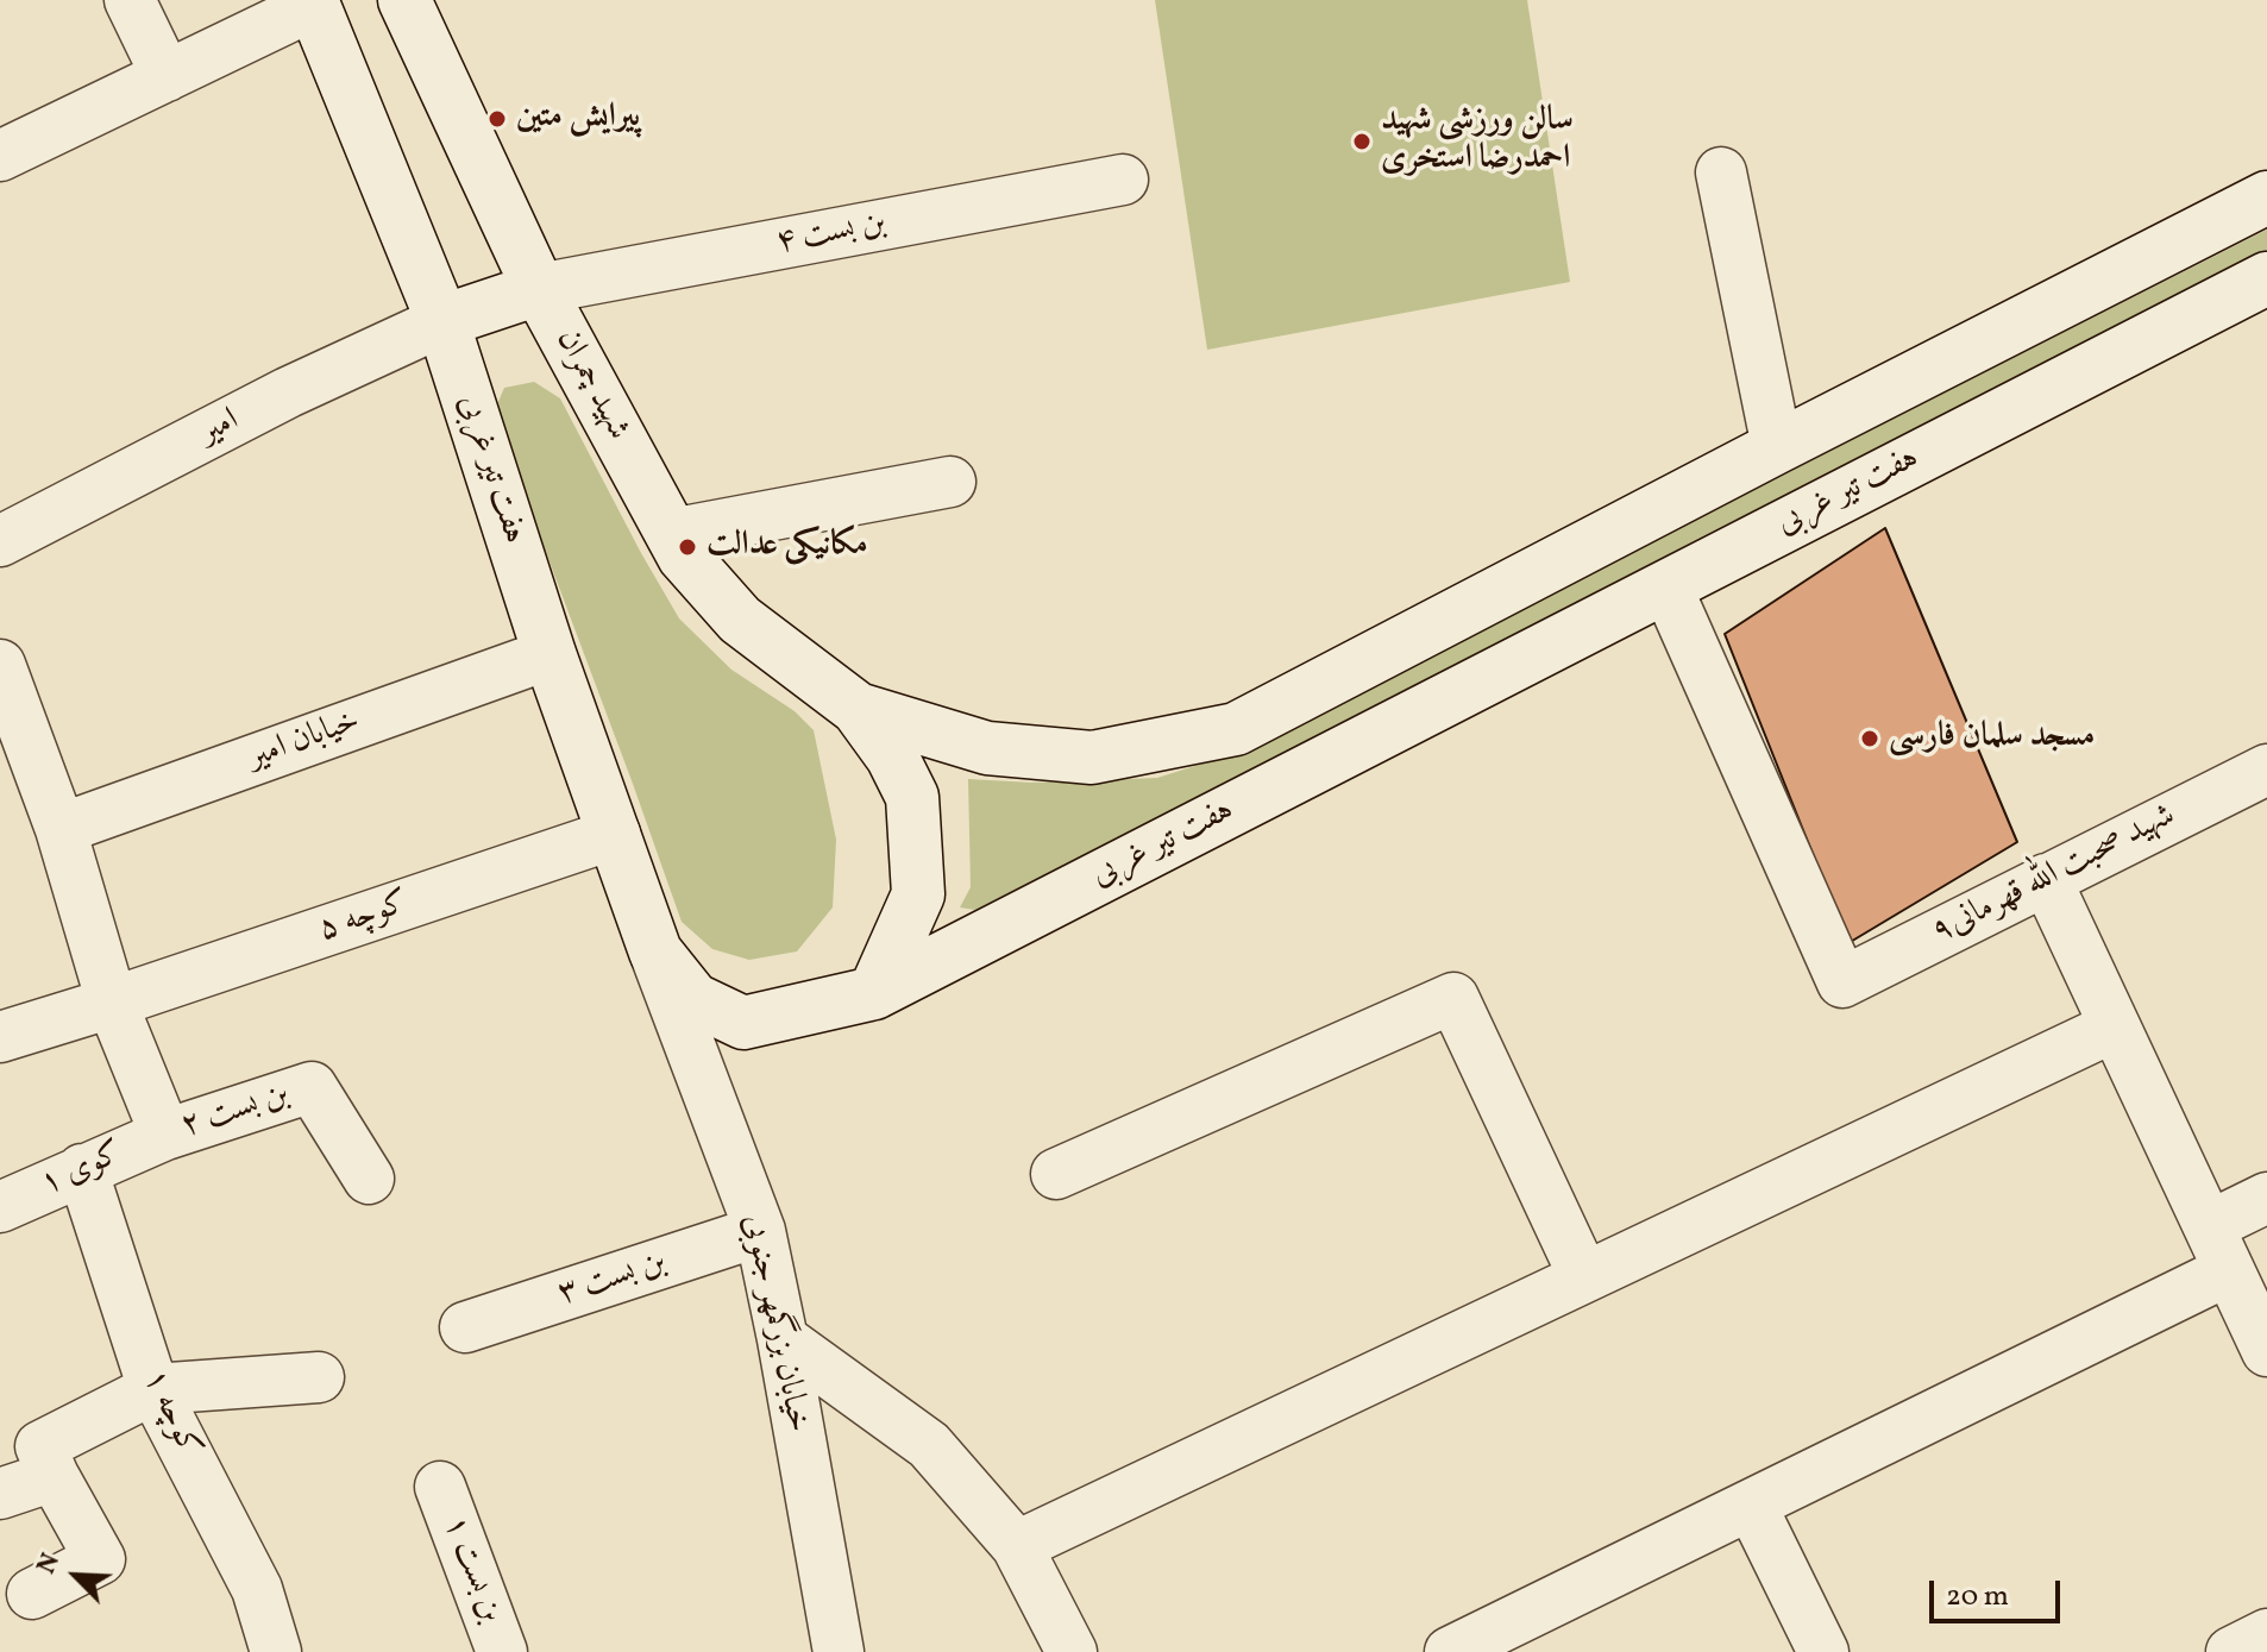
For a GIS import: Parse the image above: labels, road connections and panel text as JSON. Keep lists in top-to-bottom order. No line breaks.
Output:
{"streets":{"main road":["شهید چمران","هفت تیر غربی"],"street":["بن بست ۴","امیر","خیابان امیر","شهید صحبت الله قهرمانی۹","کوچه ۵","بن بست ۲","کوی ۱","بن بست ۳","خیابان بزرگمهر جنوبی","کوچه ۱","بن بست ۱"]},"crossings":[["بن بست ۴","شهید چمران"],["امیر","هفت تیر غربی"],["هفت تیر غربی","خیابان امیر"],["هفت تیر غربی","شهید صحبت الله قهرمانی۹"],["هفت تیر غربی","کوچه ۵"],["هفت تیر غربی","خیابان بزرگمهر جنوبی"],["بن بست ۲","کوی ۱"],["کوی ۱","کوچه ۱"],["بن بست ۳","خیابان بزرگمهر جنوبی"]],"places":["پیرایش متین","سالن ورزشی شهید احمدرضا استخری","مکانیکی عدالت","مسجد سلمان فارسی"],"scale_bar":"20 m","north":"top left"}
